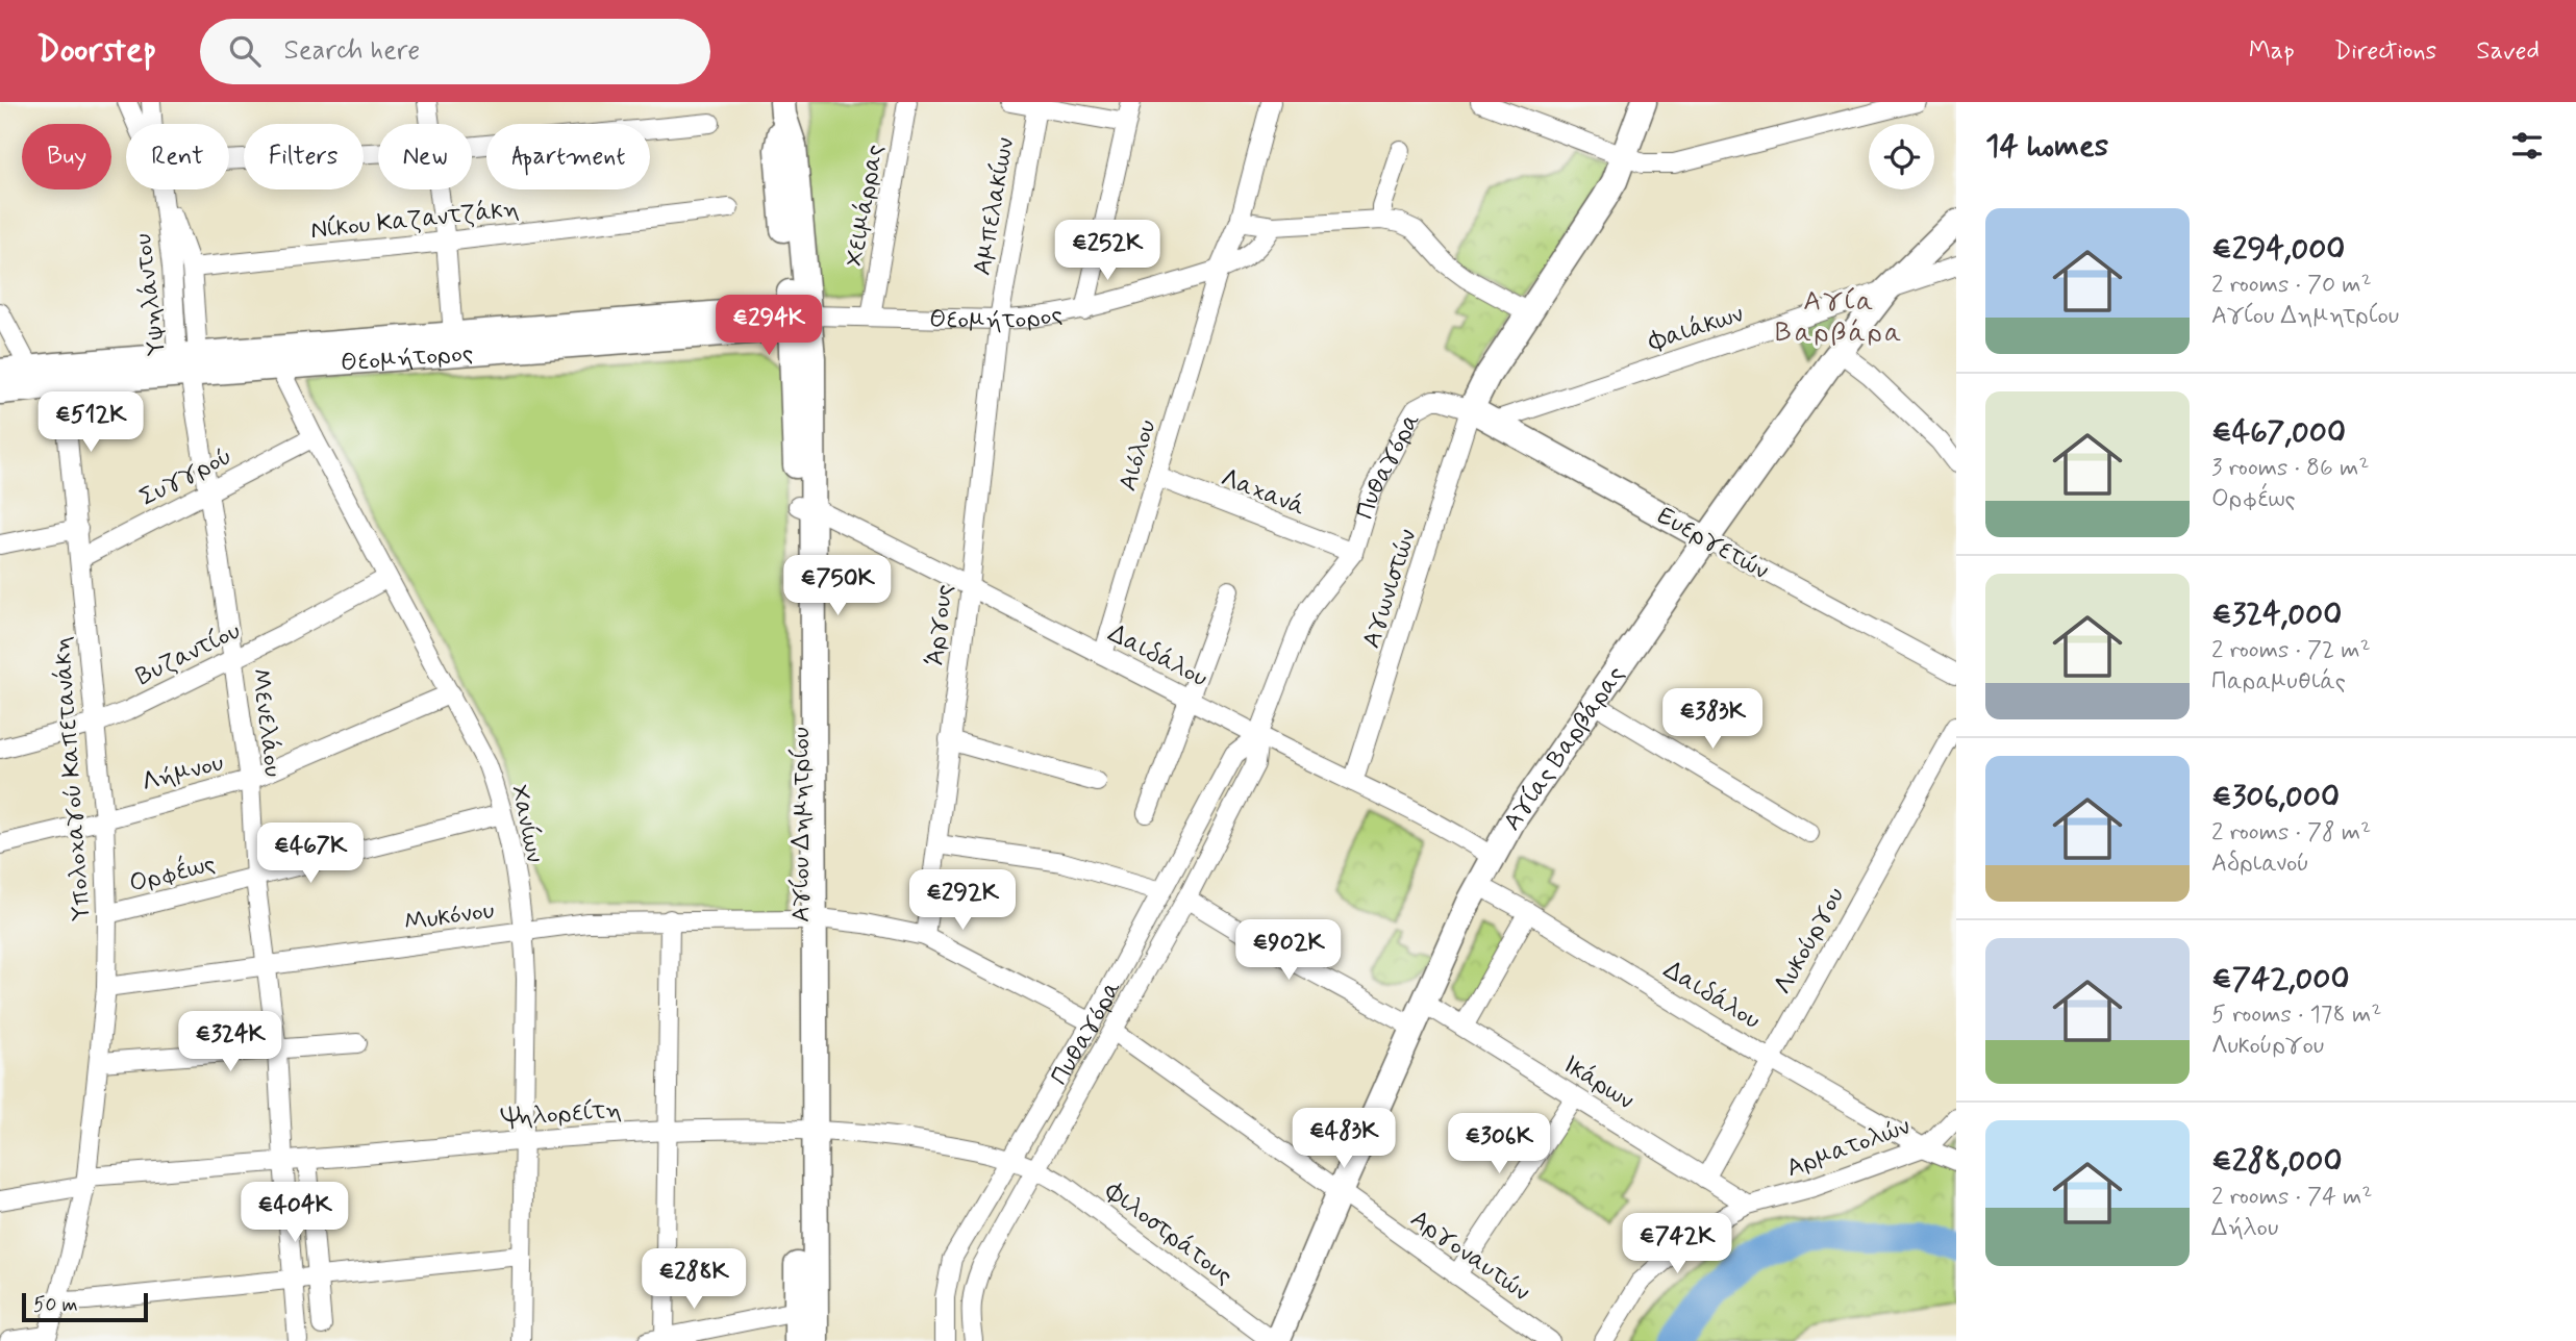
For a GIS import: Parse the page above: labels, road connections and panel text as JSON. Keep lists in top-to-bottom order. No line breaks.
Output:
{"streets":{"street":["Χειμάρρας","Αμπελακίων","Νίκου Καζαντζάκη","Υψηλάντου","Θεομήτορος","Φαιάκων","Αιόλου","Πυθαγόρα","Συγγρού","Λαχανά","Ευεργετών","Αγωνιστών","Άργους","Βυζαντίου","Δαιδάλου","Μενελάου","Αγίας Βαρβάρας","Λήμνου","Υπολοχαγού Καπετανάκη","Χανίων","Αγίου Δημητρίου","Ορφέως","Μυκόνου","Λυκούργου","Ικάρων","Ψηλορείτη","Αρματολών","Φιλοστράτους","Αργοναυτών"]},"crossings":[["Χειμάρρας","Θεομήτορος"],["Αμπελακίων","Θεομήτορος"],["Αμπελακίων","Άργους"],["Νίκου Καζαντζάκη","Υψηλάντου"],["Υψηλάντου","Θεομήτορος"],["Υψηλάντου","Μενελάου"],["Θεομήτορος","Αιόλου"],["Θεομήτορος","Άργους"],["Θεομήτορος","Μενελάου"],["Θεομήτορος","Υπολοχαγού Καπετανάκη"],["Θεομήτορος","Χανίων"],["Θεομήτορος","Αγίου Δημητρίου"],["Φαιάκων","Πυθαγόρα"],["Φαιάκων","Ευεργετών"],["Φαιάκων","Αγωνιστών"],["Φαιάκων","Αγίας Βαρβάρας"],["Αιόλου","Λαχανά"],["Αιόλου","Δαιδάλου"],["Πυθαγόρα","Λαχανά"],["Πυθαγόρα","Ευεργετών"],["Πυθαγόρα","Αγωνιστών"],["Πυθαγόρα","Δαιδάλου"],["Πυθαγόρα","Μυκόνου"],["Πυθαγόρα","Ψηλορείτη"],["Πυθαγόρα","Φιλοστράτους"],["Πυθαγόρα","Αργοναυτών"],["Συγγρού","Μενελάου"],["Συγγρού","Υπολοχαγού Καπετανάκη"],["Συγγρού","Χανίων"],["Ευεργετών","Αγωνιστών"],["Ευεργετών","Αγίας Βαρβάρας"],["Αγωνιστών","Δαιδάλου"],["Άργους","Δαιδάλου"],["Άργους","Μυκόνου"],["Βυζαντίου","Μενελάου"],["Βυζαντίου","Υπολοχαγού Καπετανάκη"],["Βυζαντίου","Χανίων"],["Δαιδάλου","Αγίας Βαρβάρας"],["Δαιδάλου","Αγίου Δημητρίου"],["Δαιδάλου","Λυκούργου"],["Δαιδάλου","Αρματολών"],["Μενελάου","Λήμνου"],["Μενελάου","Ορφέως"],["Μενελάου","Μυκόνου"],["Μενελάου","Ψηλορείτη"],["Αγίας Βαρβάρας","Ικάρων"],["Αγίας Βαρβάρας","Φιλοστράτους"],["Αγίας Βαρβάρας","Αργοναυτών"],["Λήμνου","Υπολοχαγού Καπετανάκη"],["Λήμνου","Χανίων"],["Υπολοχαγού Καπετανάκη","Ορφέως"],["Υπολοχαγού Καπετανάκη","Μυκόνου"],["Υπολοχαγού Καπετανάκη","Ψηλορείτη"],["Χανίων","Ορφέως"],["Χανίων","Μυκόνου"],["Χανίων","Ψηλορείτη"],["Αγίου Δημητρίου","Μυκόνου"],["Αγίου Δημητρίου","Ψηλορείτη"],["Λυκούργου","Ικάρων"],["Ικάρων","Αρματολών"],["Ψηλορείτη","Φιλοστράτους"]],"districts":["Αγία Βαρβάρα"],"scale_bar":"50 m","page":{"header":"Doorstep","search":"Search here","nav":["Map","Directions","Saved"],"heading":"14 homes","chip":["Buy","Rent","Filters","New","Apartment"],"list":[{"name":"€294,000","note":"2 rooms · 70 m² · Αγίου Δημητρίου"},{"name":"€467,000","note":"3 rooms · 86 m² · Ορφέως"},{"name":"€324,000","note":"2 rooms · 72 m² · Παραμυθιάς"},{"name":"€306,000","note":"2 rooms · 78 m² · Αδριανού"},{"name":"€742,000","note":"5 rooms · 178 m² · Λυκούργου"},{"name":"€288,000","note":"2 rooms · 74 m² · Δήλου"}],"price":["€252K","€294K","€512K","€750K","€383K","€467K","€292K","€902K","€324K","€483K","€306K","€404K","€742K","€288K"],"scale":"50 m"}}
